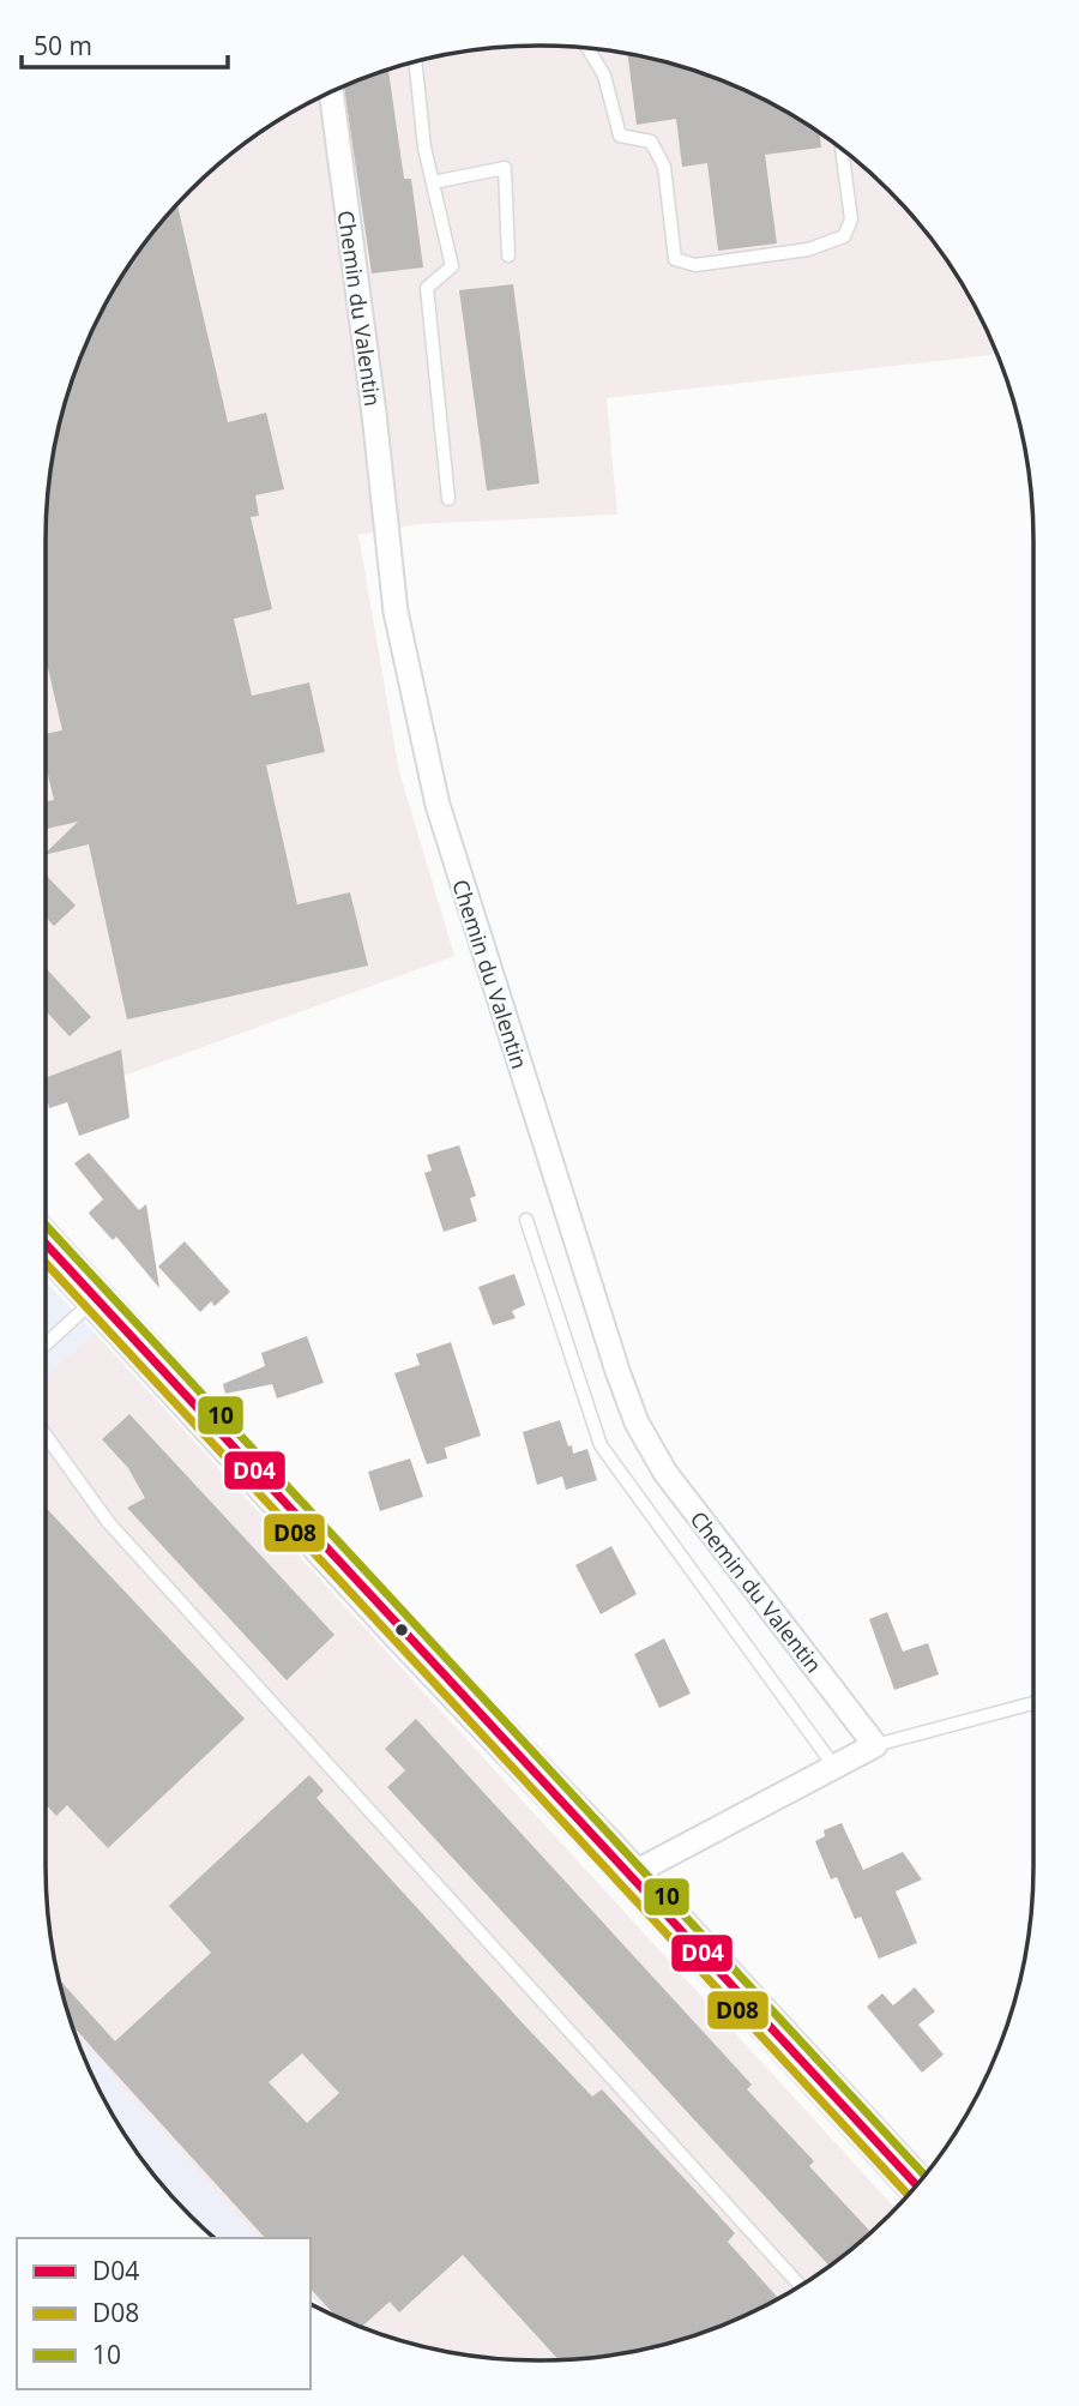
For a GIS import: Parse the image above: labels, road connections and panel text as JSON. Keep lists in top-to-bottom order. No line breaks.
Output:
{"streets":{"street":["Chemin du Valentin"]},"lines":["transit line 10","transit line D04","transit line D08"],"legend":["D04","D08","10"],"scale_bar":"50 m"}
